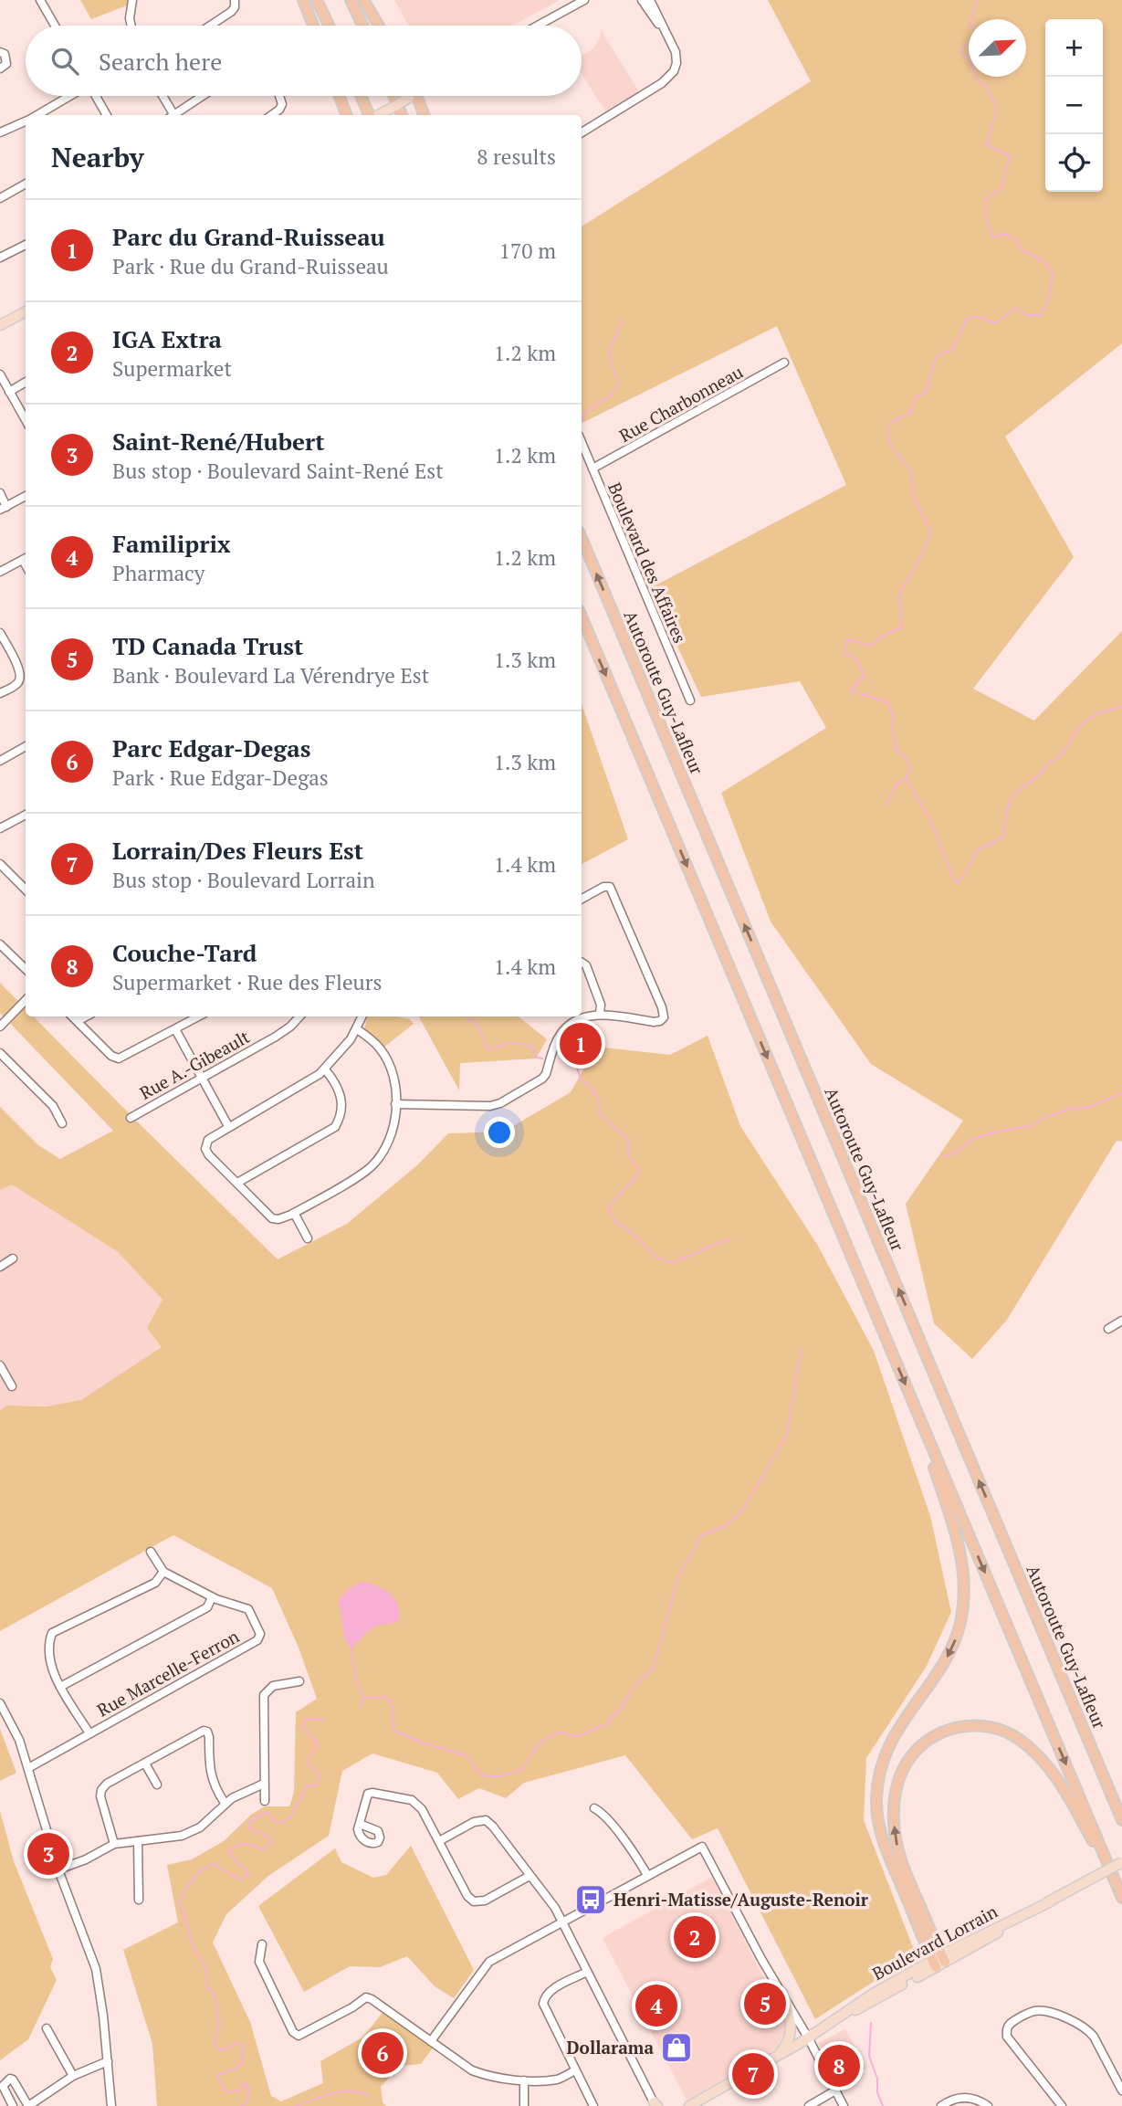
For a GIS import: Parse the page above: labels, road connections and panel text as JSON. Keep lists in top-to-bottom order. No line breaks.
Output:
{"streets":{"highway":["Autoroute Guy-Lafleur"],"main road":["Boulevard Lorrain"],"street":["Rue Charbonneau","Boulevard des Affaires","Rue A.-Gibeault","Rue Marcelle-Ferron"]},"crossings":[["Rue Charbonneau","Boulevard des Affaires"]],"places":{"bus stop":["Henri-Matisse/Auguste-Renoir"],"shop":["Dollarama"]},"north":"top right","page":{"map_buttons":["+","−"],"search":"Search here","heading":["Nearby","8 results"],"list":[{"mark":"1","name":"Parc du Grand-Ruisseau","note":"Park · Rue du Grand-Ruisseau","value":"170 m"},{"mark":"2","name":"IGA Extra","note":"Supermarket","value":"1.2 km"},{"mark":"3","name":"Saint-René/Hubert","note":"Bus stop · Boulevard Saint-René Est","value":"1.2 km"},{"mark":"4","name":"Familiprix","note":"Pharmacy","value":"1.2 km"},{"mark":"5","name":"TD Canada Trust","note":"Bank · Boulevard La Vérendrye Est","value":"1.3 km"},{"mark":"6","name":"Parc Edgar-Degas","note":"Park · Rue Edgar-Degas","value":"1.3 km"},{"mark":"7","name":"Lorrain/Des Fleurs Est","note":"Bus stop · Boulevard Lorrain","value":"1.4 km"},{"mark":"8","name":"Couche-Tard","note":"Supermarket · Rue des Fleurs","value":"1.4 km"}],"pins":["1","3","2","5","4","6","8","7"]}}
